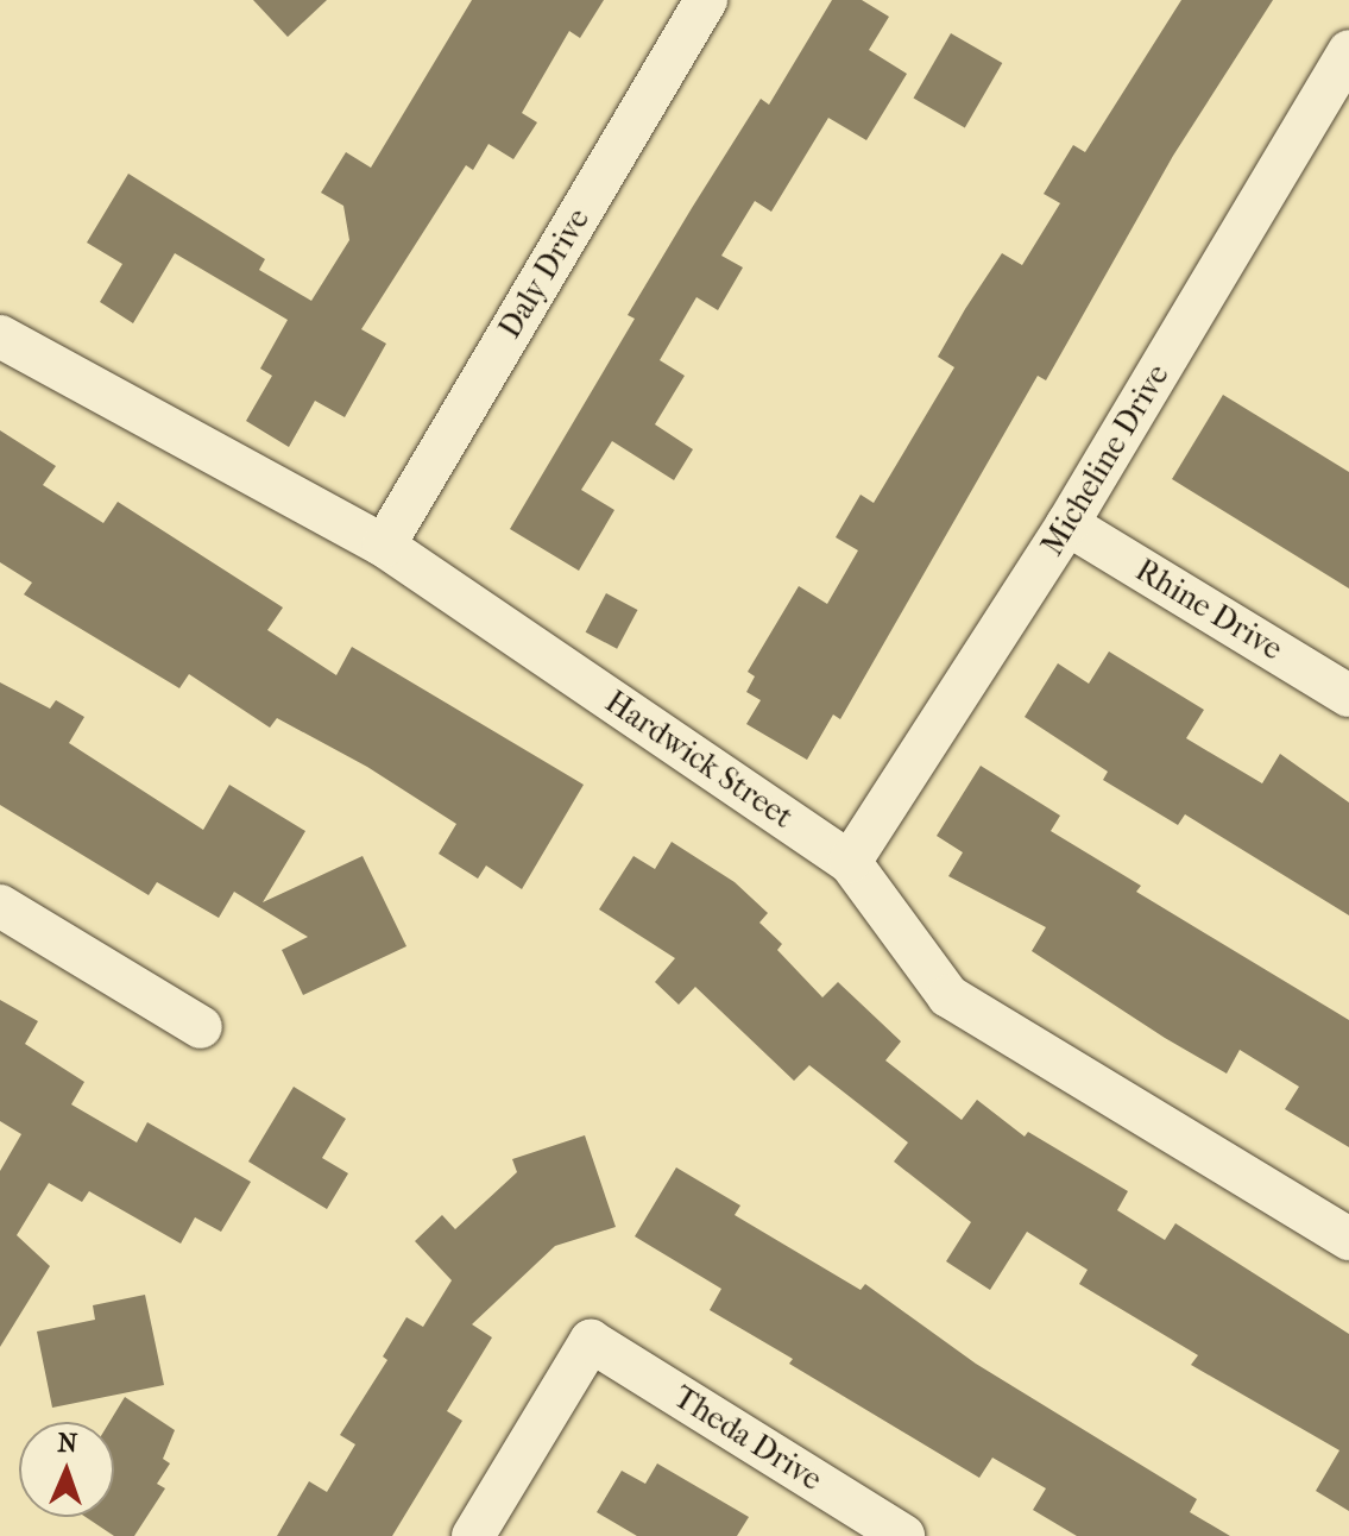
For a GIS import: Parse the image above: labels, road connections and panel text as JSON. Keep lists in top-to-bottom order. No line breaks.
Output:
{"streets":{"street":["Daly Drive","Micheline Drive","Rhine Drive","Hardwick Street","Theda Drive"]},"crossings":[["Daly Drive","Hardwick Street"],["Micheline Drive","Rhine Drive"],["Micheline Drive","Hardwick Street"]],"north":"top"}
